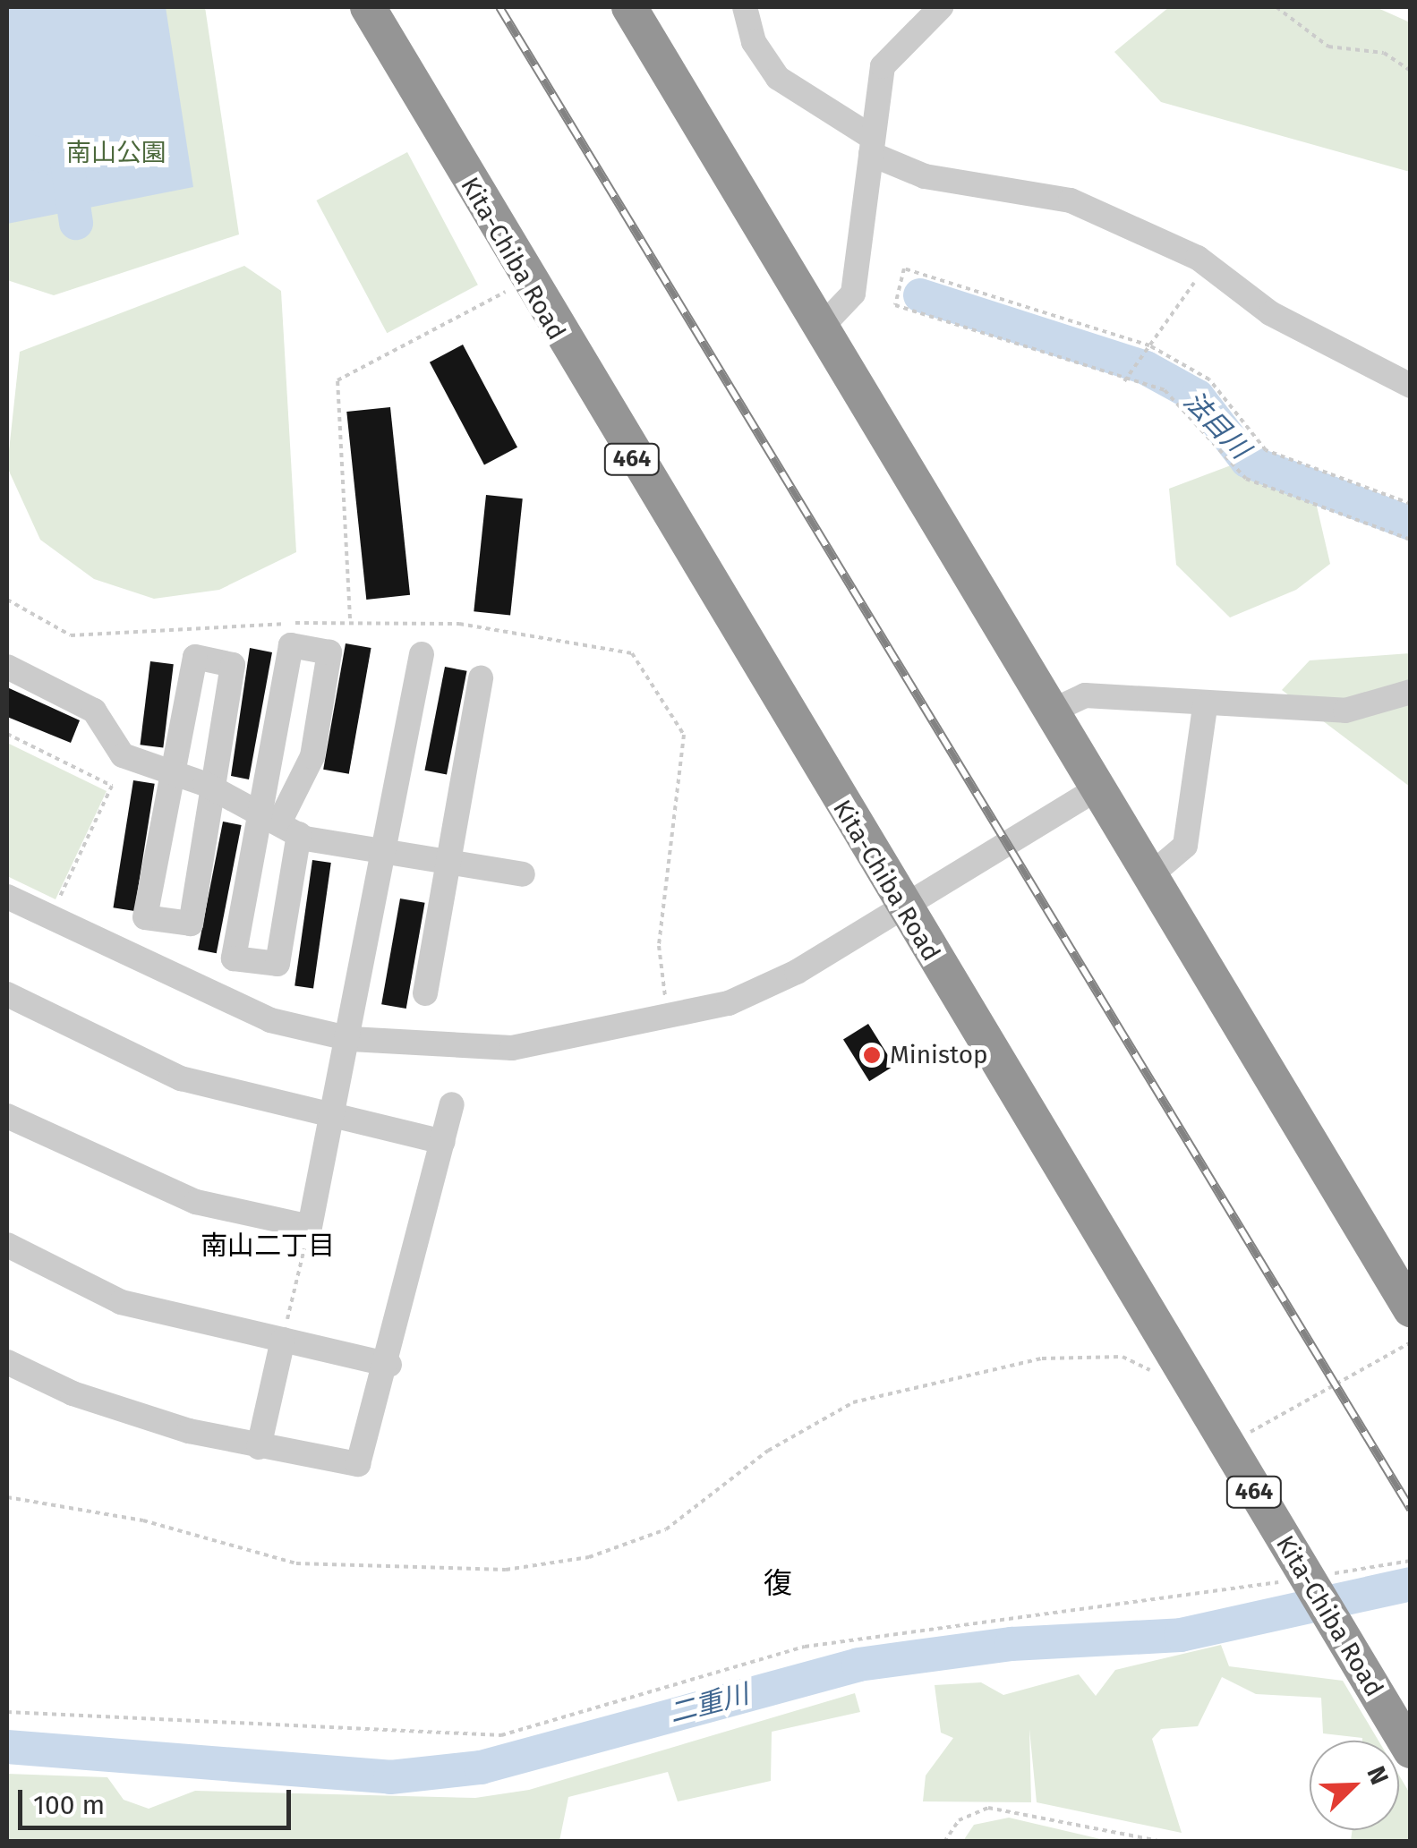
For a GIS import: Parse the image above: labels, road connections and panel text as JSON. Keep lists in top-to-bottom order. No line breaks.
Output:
{"streets":{"highway":["Kita-Chiba Road","464"]},"districts":["南山二丁目","復"],"water":["法目川","二重川"],"parks":["南山公園"],"places":["Ministop"],"scale_bar":"100 m","north":"top right"}
